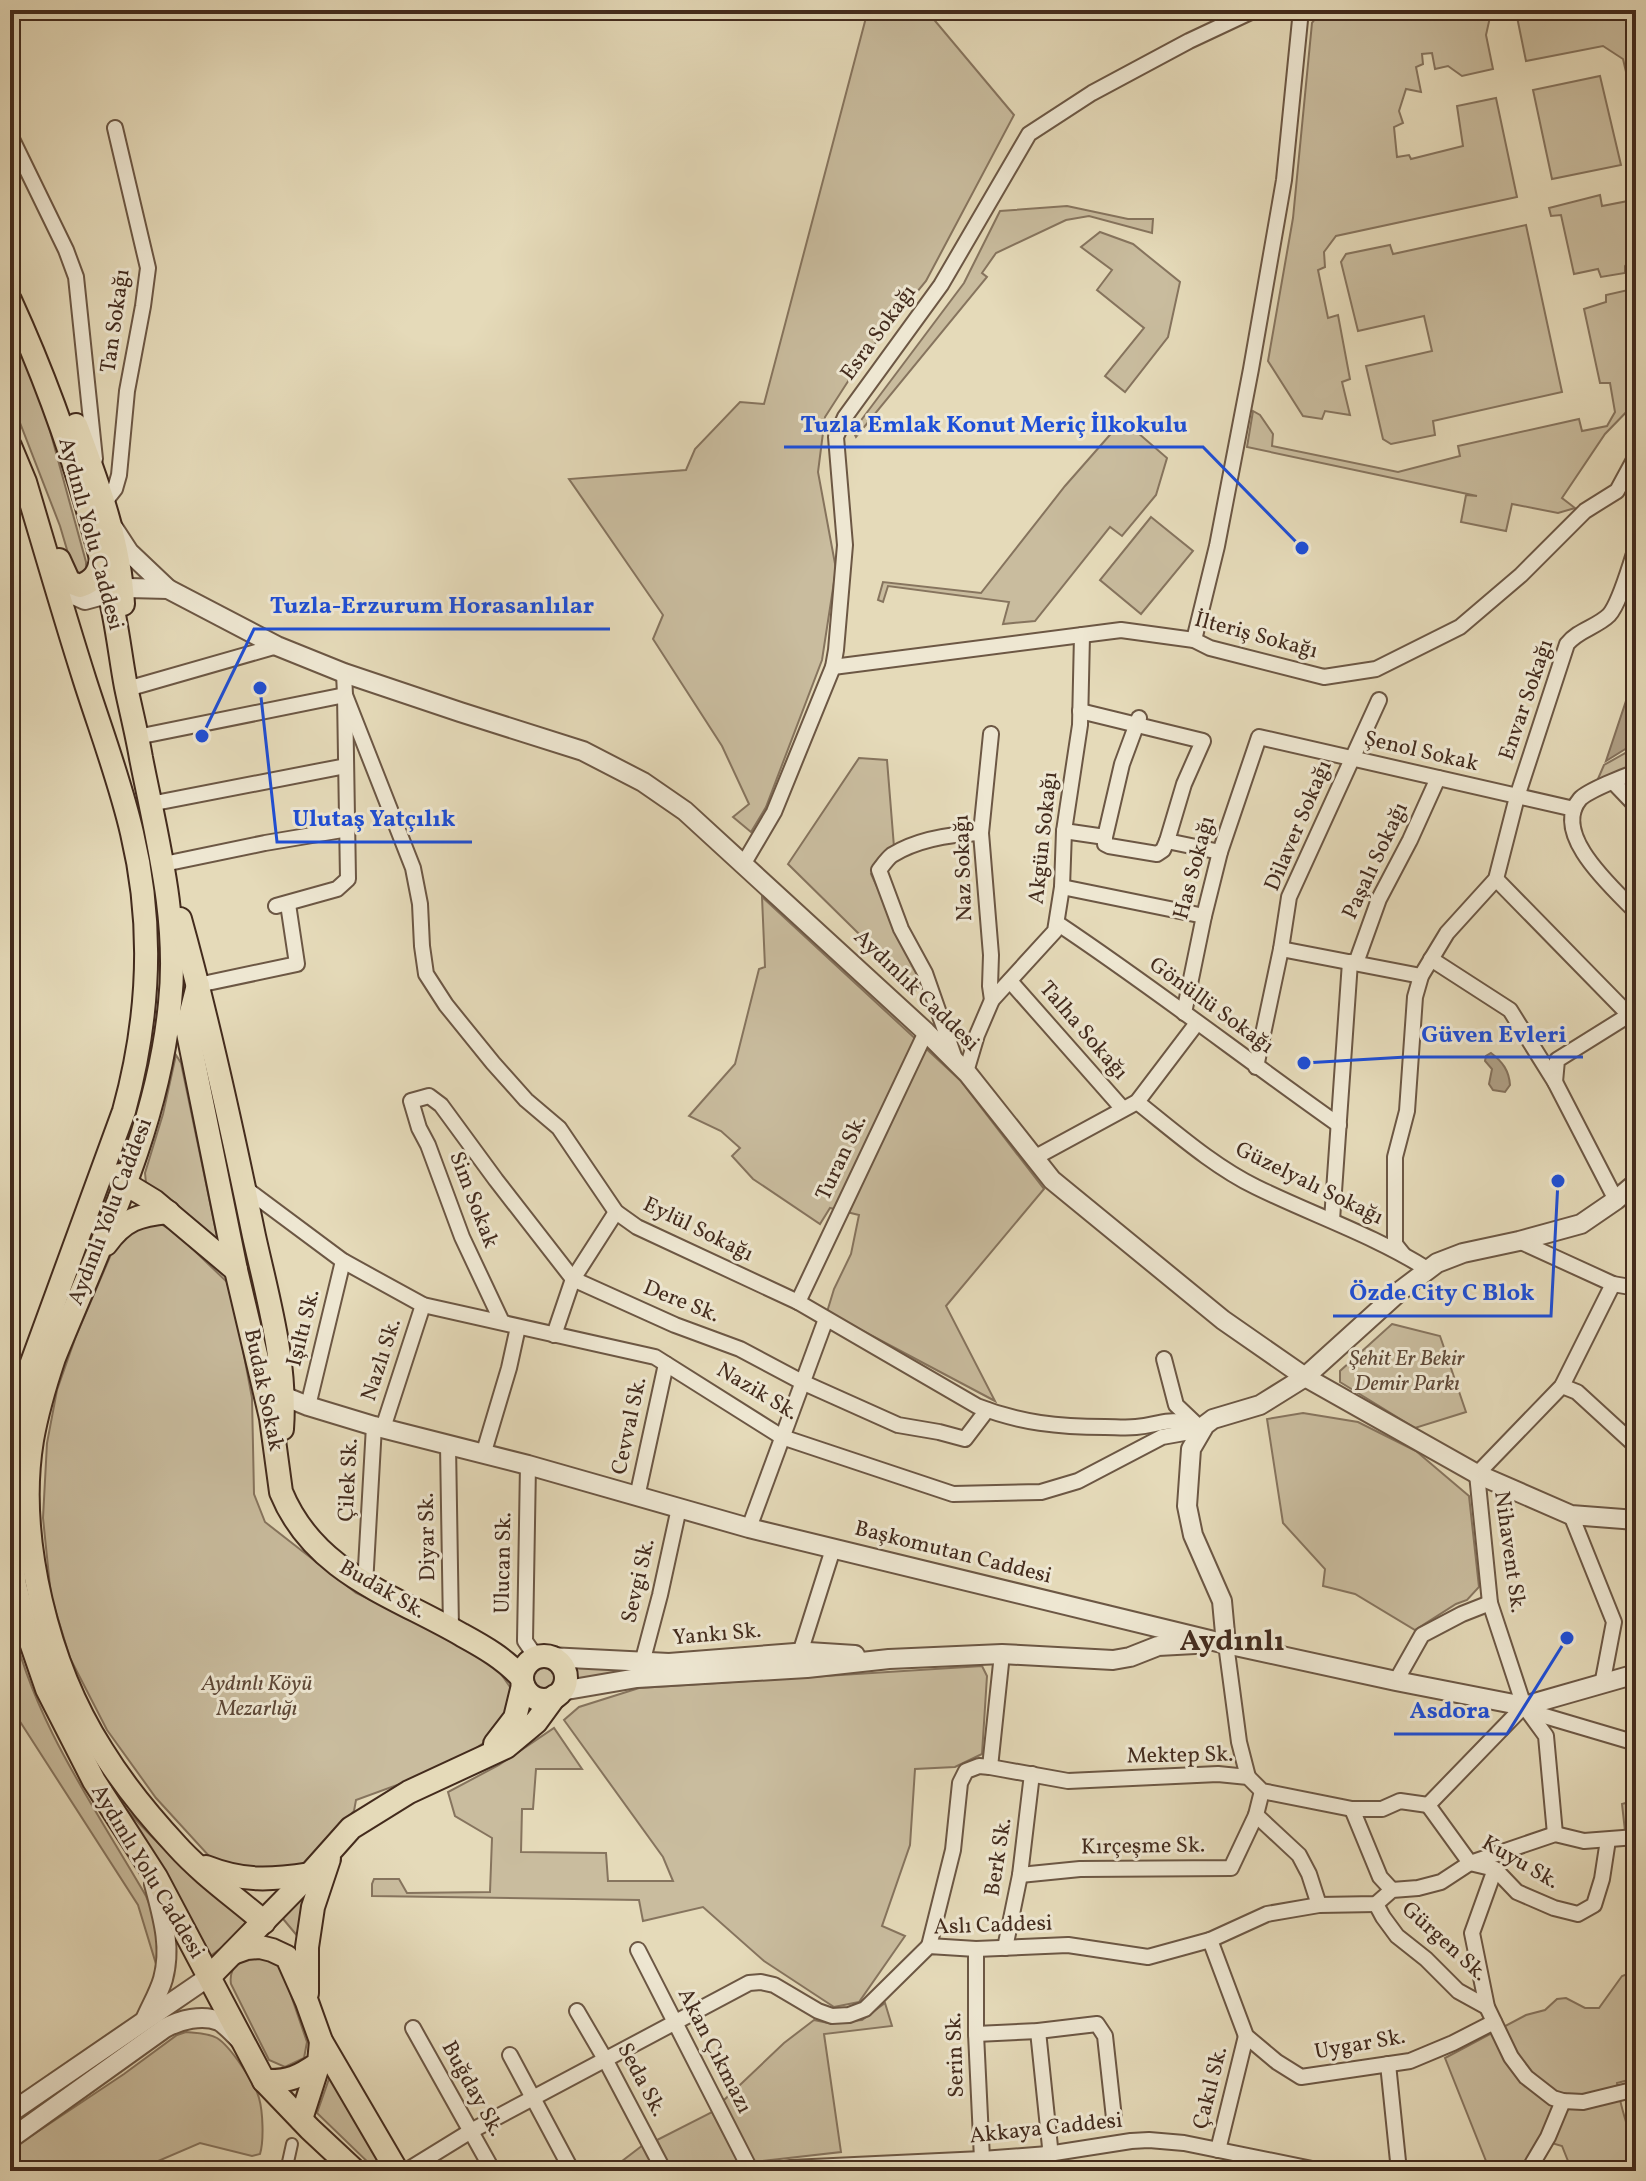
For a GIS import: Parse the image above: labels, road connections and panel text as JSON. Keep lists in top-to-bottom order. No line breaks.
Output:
{"streets":{"main road":["Aydınlı Yolu Caddesi","Budak Sokak","Budak Sk."],"street":["Tan Sokağı","Esra Sokağı","İlteriş Sokağı","Envar Sokağı","Şenol Sokak","Dilaver Sokağı","Akgün Sokağı","Paşalı Sokağı","Naz Sokağı","Has Sokağı","Aydınlık Caddesi","Gönüllü Sokağı","Talha Sokağı","Turan Sk.","Güzelyalı Sokağı","Sim Sokak","Eylül Sokağı","Dere Sk.","Işıltı Sk.","Nazlı Sk.","Nazik Sk.","Cevval Sk.","Çilek Sk.","Diyar Sk.","Nihavent Sk.","Başkomutan Caddesi","Ulucan Sk.","Sevgi Sk.","Yankı Sk.","Mektep Sk.","Kırçeşme Sk.","Berk Sk.","Kuyu Sk.","Aslı Caddesi","Gürgen Sk.","Uygar Sk.","Akan Çıkmazı","Serin Sk.","Seda Sk.","Çakıl Sk.","Buğday Sk.","Akkaya Caddesi"]},"crossings":[["Tan Sokağı","Aydınlı Yolu Caddesi"],["Esra Sokağı","İlteriş Sokağı"],["Esra Sokağı","Aydınlık Caddesi"],["Aydınlı Yolu Caddesi","Aydınlık Caddesi"],["Aydınlı Yolu Caddesi","Budak Sokak"],["İlteriş Sokağı","Akgün Sokağı"],["Envar Sokağı","Şenol Sokak"],["Şenol Sokak","Dilaver Sokağı"],["Şenol Sokak","Paşalı Sokağı"],["Şenol Sokak","Has Sokağı"],["Dilaver Sokağı","Gönüllü Sokağı"],["Akgün Sokağı","Naz Sokağı"],["Akgün Sokağı","Aydınlık Caddesi"],["Akgün Sokağı","Gönüllü Sokağı"],["Akgün Sokağı","Talha Sokağı"],["Paşalı Sokağı","Gönüllü Sokağı"],["Paşalı Sokağı","Güzelyalı Sokağı"],["Has Sokağı","Gönüllü Sokağı"],["Aydınlık Caddesi","Turan Sk."],["Aydınlık Caddesi","Eylül Sokağı"],["Aydınlık Caddesi","Nazik Sk."],["Aydınlık Caddesi","Nihavent Sk."],["Turan Sk.","Eylül Sokağı"],["Güzelyalı Sokağı","Nazik Sk."],["Sim Sokak","Dere Sk."],["Sim Sokak","Nazik Sk."],["Eylül Sokağı","Dere Sk."],["Eylül Sokağı","Nazik Sk."],["Işıltı Sk.","Nazik Sk."],["Işıltı Sk.","Başkomutan Caddesi"],["Nazlı Sk.","Nazik Sk."],["Nazlı Sk.","Çilek Sk."],["Nazlı Sk.","Başkomutan Caddesi"],["Budak Sokak","Nazik Sk."],["Budak Sokak","Başkomutan Caddesi"],["Budak Sokak","Budak Sk."],["Nazik Sk.","Cevval Sk."],["Cevval Sk.","Başkomutan Caddesi"],["Çilek Sk.","Başkomutan Caddesi"],["Çilek Sk.","Budak Sk."],["Diyar Sk.","Başkomutan Caddesi"],["Diyar Sk.","Budak Sk."],["Nihavent Sk.","Başkomutan Caddesi"],["Başkomutan Caddesi","Ulucan Sk."],["Başkomutan Caddesi","Sevgi Sk."],["Başkomutan Caddesi","Yankı Sk."],["Ulucan Sk.","Budak Sk."],["Ulucan Sk.","Yankı Sk."],["Sevgi Sk.","Yankı Sk."],["Budak Sk.","Yankı Sk."],["Mektep Sk.","Kırçeşme Sk."],["Mektep Sk.","Berk Sk."],["Kırçeşme Sk.","Berk Sk."],["Berk Sk.","Aslı Caddesi"],["Aslı Caddesi","Gürgen Sk."],["Aslı Caddesi","Uygar Sk."],["Aslı Caddesi","Akan Çıkmazı"],["Aslı Caddesi","Serin Sk."],["Aslı Caddesi","Seda Sk."],["Aslı Caddesi","Buğday Sk."],["Uygar Sk.","Çakıl Sk."],["Serin Sk.","Akkaya Caddesi"],["Çakıl Sk.","Akkaya Caddesi"]],"districts":["Aydınlı"],"parks":["Şehit Er Bekir Demir Parkı","Aydınlı Köyü Mezarlığı"],"places":["Tuzla Emlak Konut Meriç İlkokulu","Ulutaş Yatçılık","Tuzla-Erzurum Horasanlılar","Güven Evleri","Özde City C Blok","Asdora"]}
